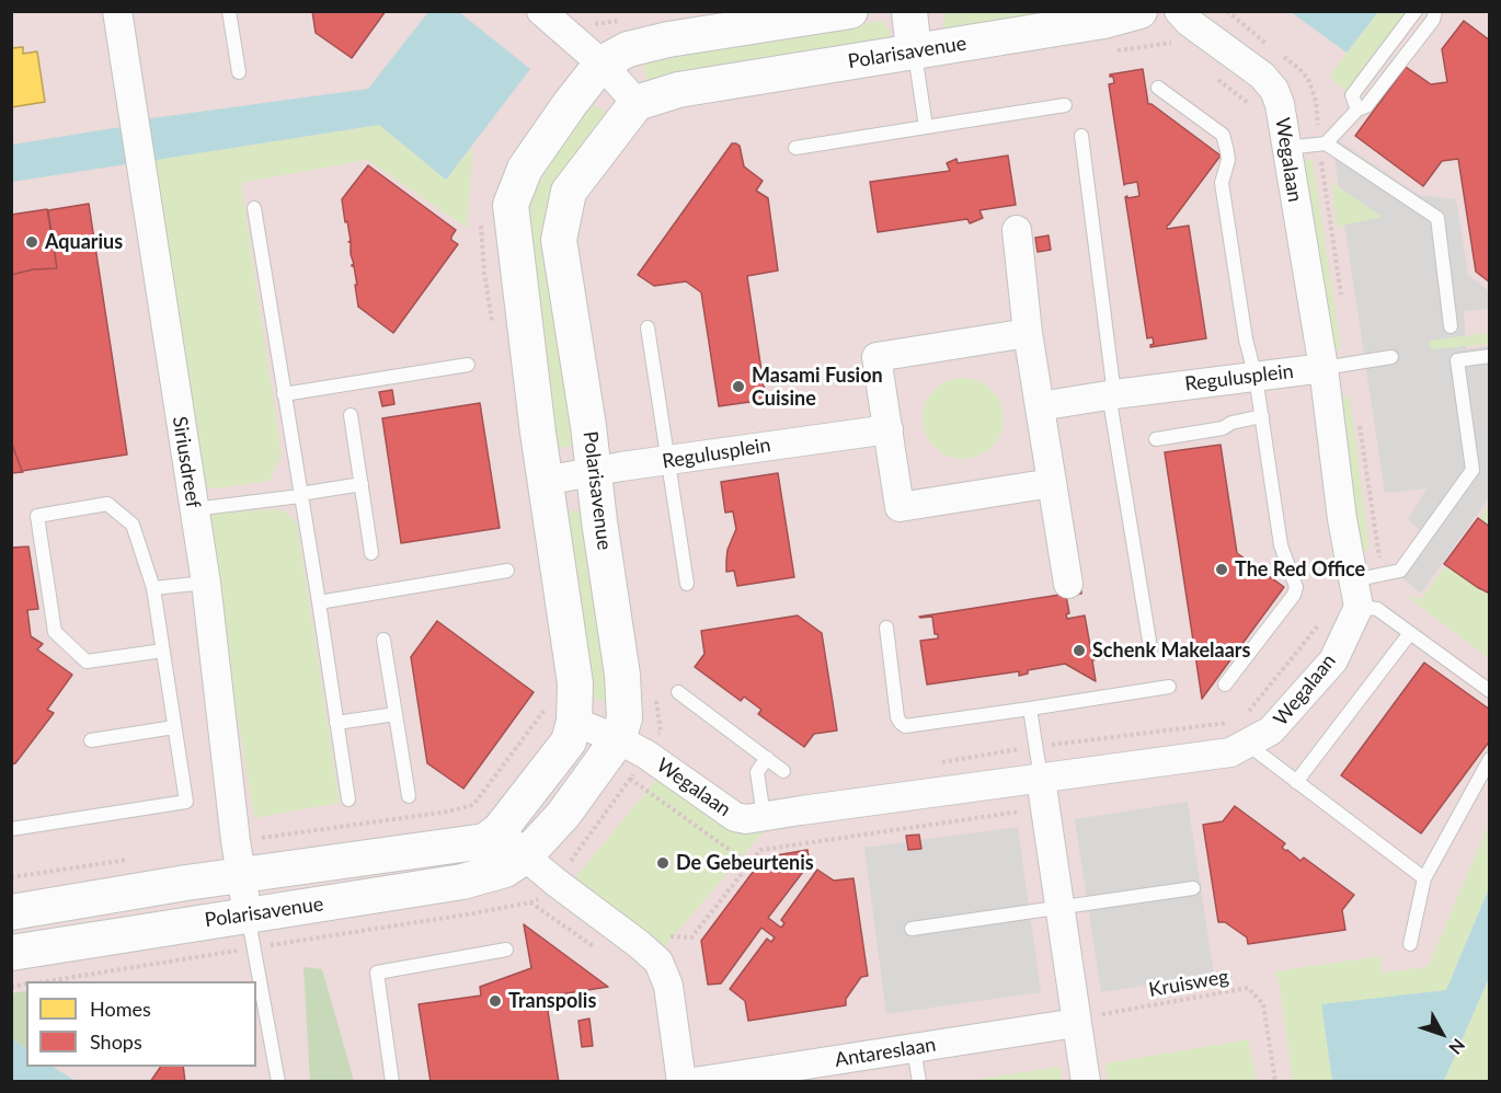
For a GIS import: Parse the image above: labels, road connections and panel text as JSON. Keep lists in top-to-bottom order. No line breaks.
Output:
{"streets":{"street":["Polarisavenue","Wegalaan","Regulusplein","Siriusdreef","Antareslaan"],"path":["Kruisweg"]},"crossings":[["Polarisavenue","Wegalaan"],["Polarisavenue","Regulusplein"],["Polarisavenue","Siriusdreef"],["Wegalaan","Regulusplein"],["Kruisweg","Antareslaan"]],"places":["Aquarius","Masami Fusion Cuisine","The Red Office","Schenk Makelaars","De Gebeurtenis","Transpolis"],"legend":["Homes","Shops"],"north":"bottom right"}
